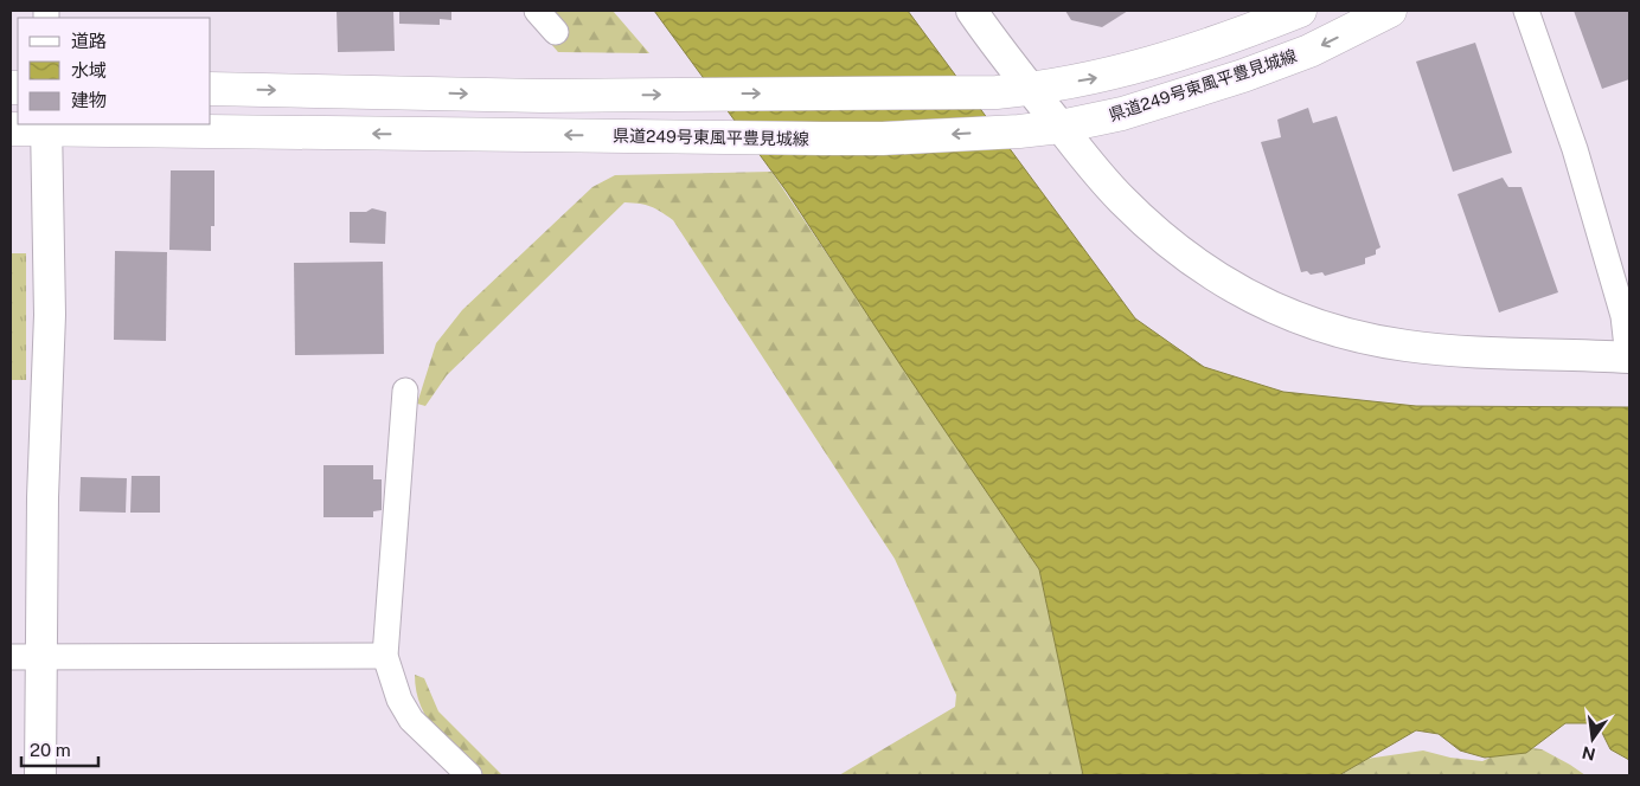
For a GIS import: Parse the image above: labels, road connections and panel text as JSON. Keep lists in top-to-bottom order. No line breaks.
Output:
{"streets":{"main road":["県道249号東風平豊見城線"]},"legend":["道路","水域","建物"],"scale_bar":"20 m","north":"bottom"}
